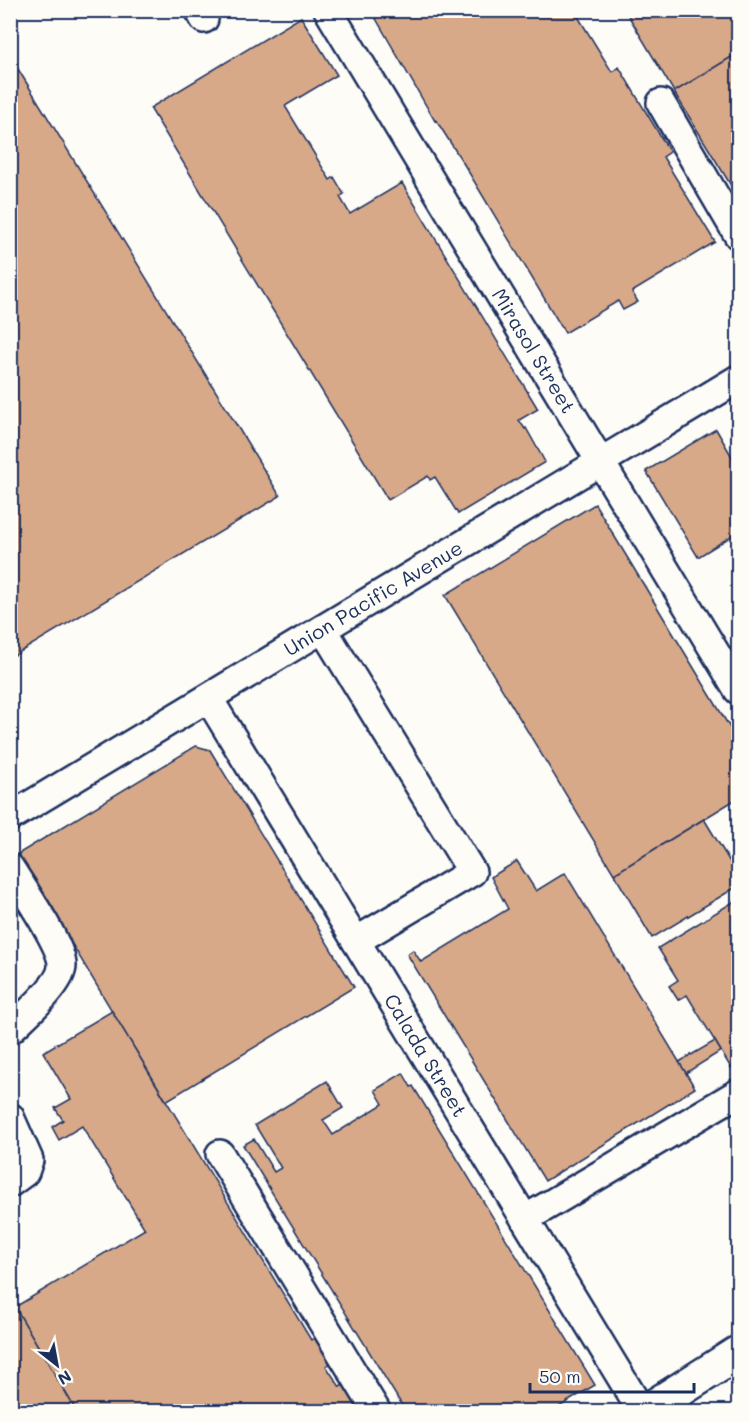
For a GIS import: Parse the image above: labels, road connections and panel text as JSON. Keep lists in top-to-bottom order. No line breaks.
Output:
{"streets":{"street":["Mirasol Street","Union Pacific Avenue","Calada Street"]},"crossings":[["Mirasol Street","Union Pacific Avenue"],["Union Pacific Avenue","Calada Street"]],"scale_bar":"50 m","north":"bottom right"}
